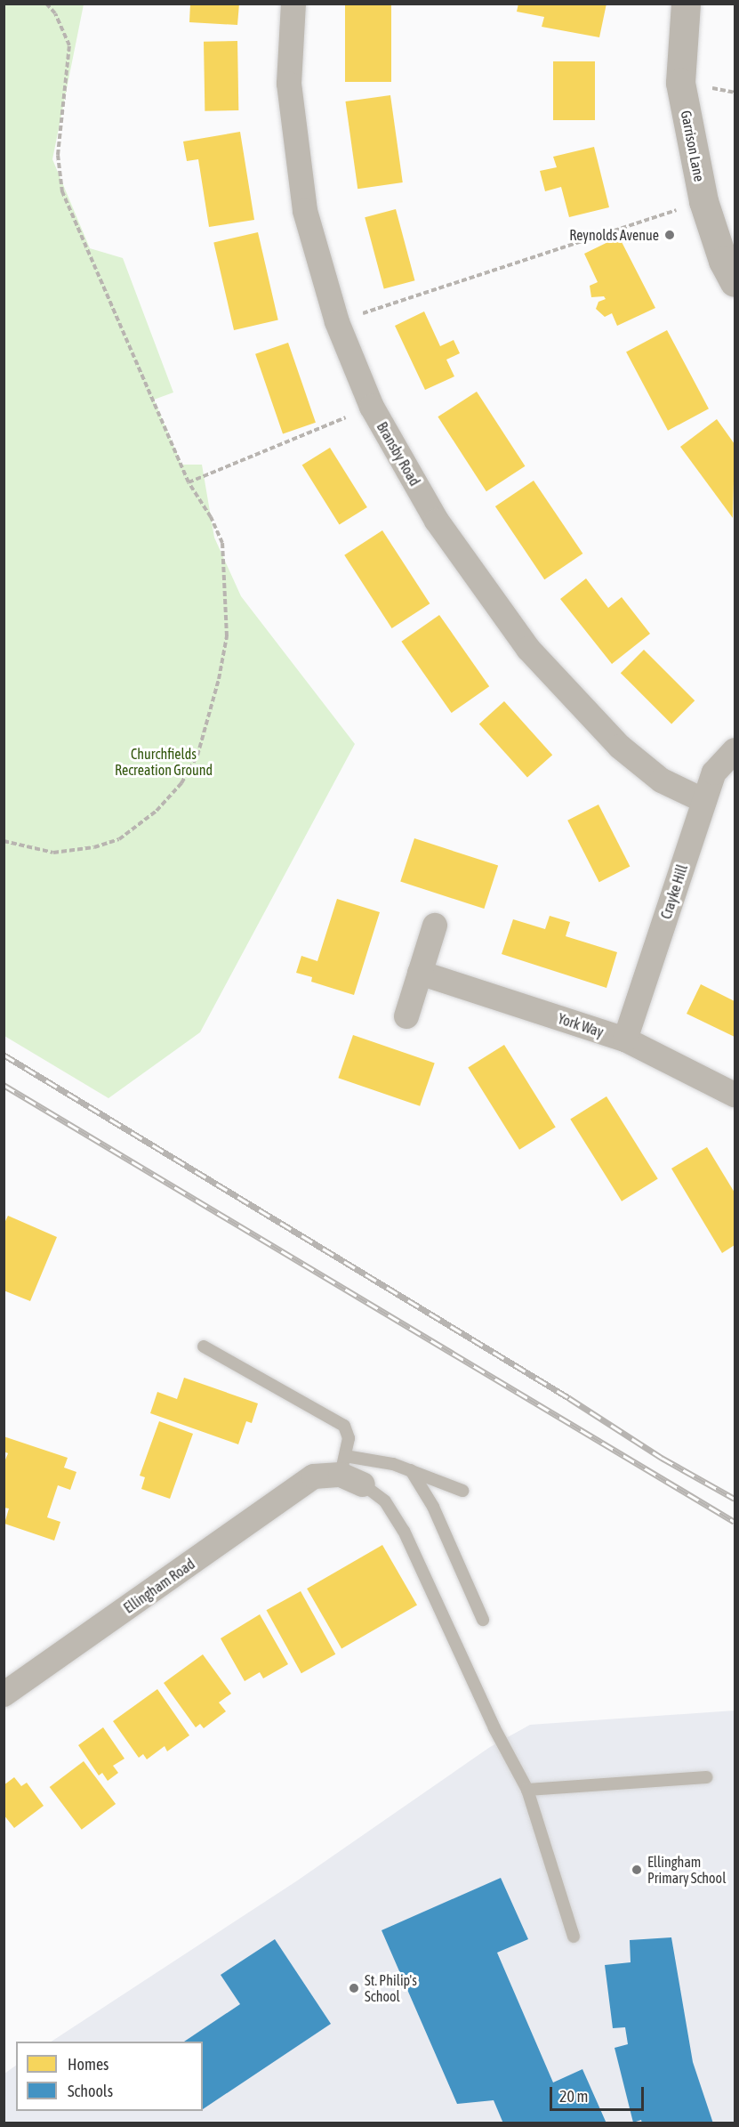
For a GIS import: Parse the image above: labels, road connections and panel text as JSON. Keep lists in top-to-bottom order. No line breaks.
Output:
{"streets":{"street":["Garrison Lane","Bransby Road","Crayke Hill","York Way","Ellingham Road"]},"crossings":[["Bransby Road","Crayke Hill"],["Crayke Hill","York Way"]],"parks":["Churchfields Recreation Ground"],"places":["Reynolds Avenue","Ellingham Primary School","St. Philip's School"],"legend":["Homes","Schools"],"scale_bar":"20 m"}
